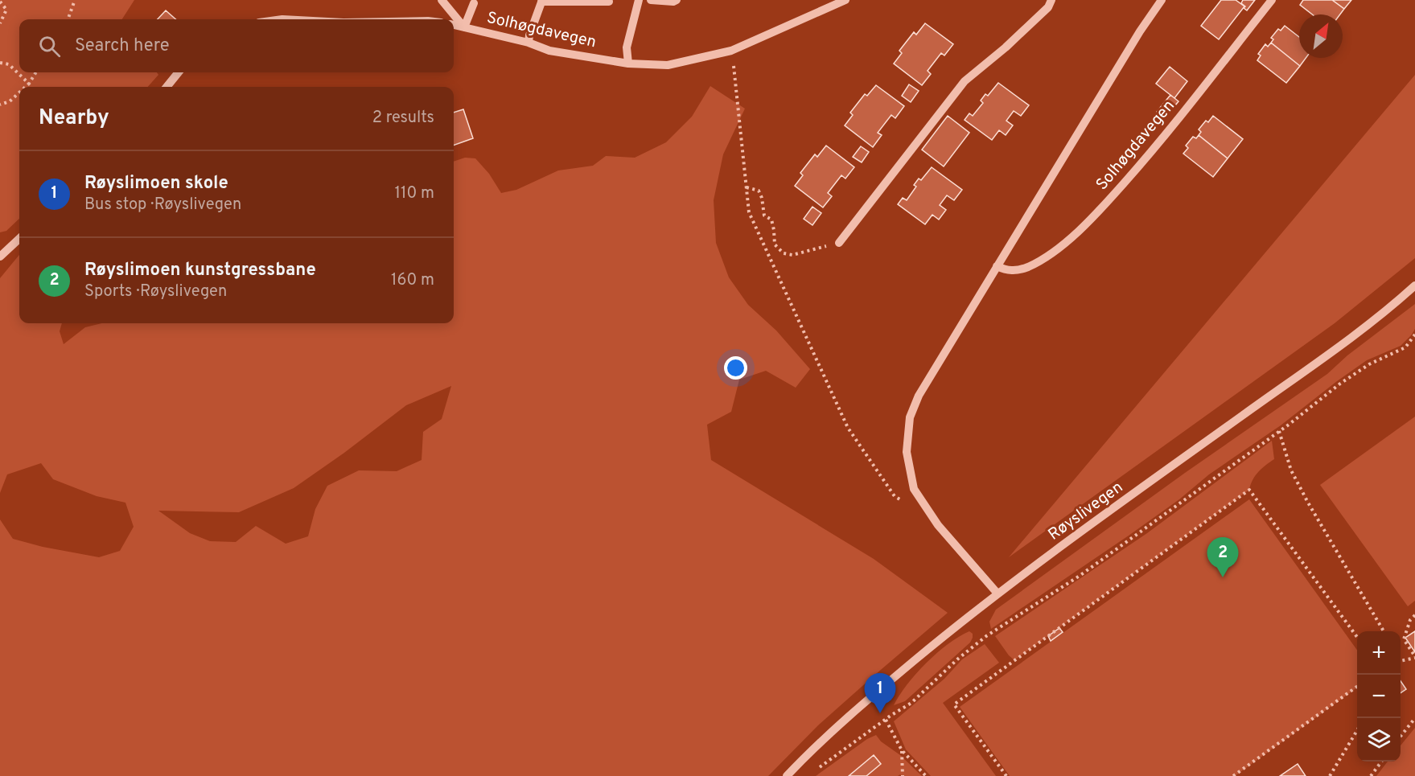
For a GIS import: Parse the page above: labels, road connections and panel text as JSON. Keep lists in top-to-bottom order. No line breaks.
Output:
{"streets":{"street":["Solhøgdavegen","Røyslivegen"]},"north":"top right","page":{"search":"Search here","heading":["Nearby","2 results"],"list":[{"mark":"1","name":"Røyslimoen skole","note":"Bus stop · Røyslivegen","value":"110 m"},{"mark":"2","name":"Røyslimoen kunstgressbane","note":"Sports · Røyslivegen","value":"160 m"}],"pins":["2","1"],"map_buttons":["+","−"]}}
